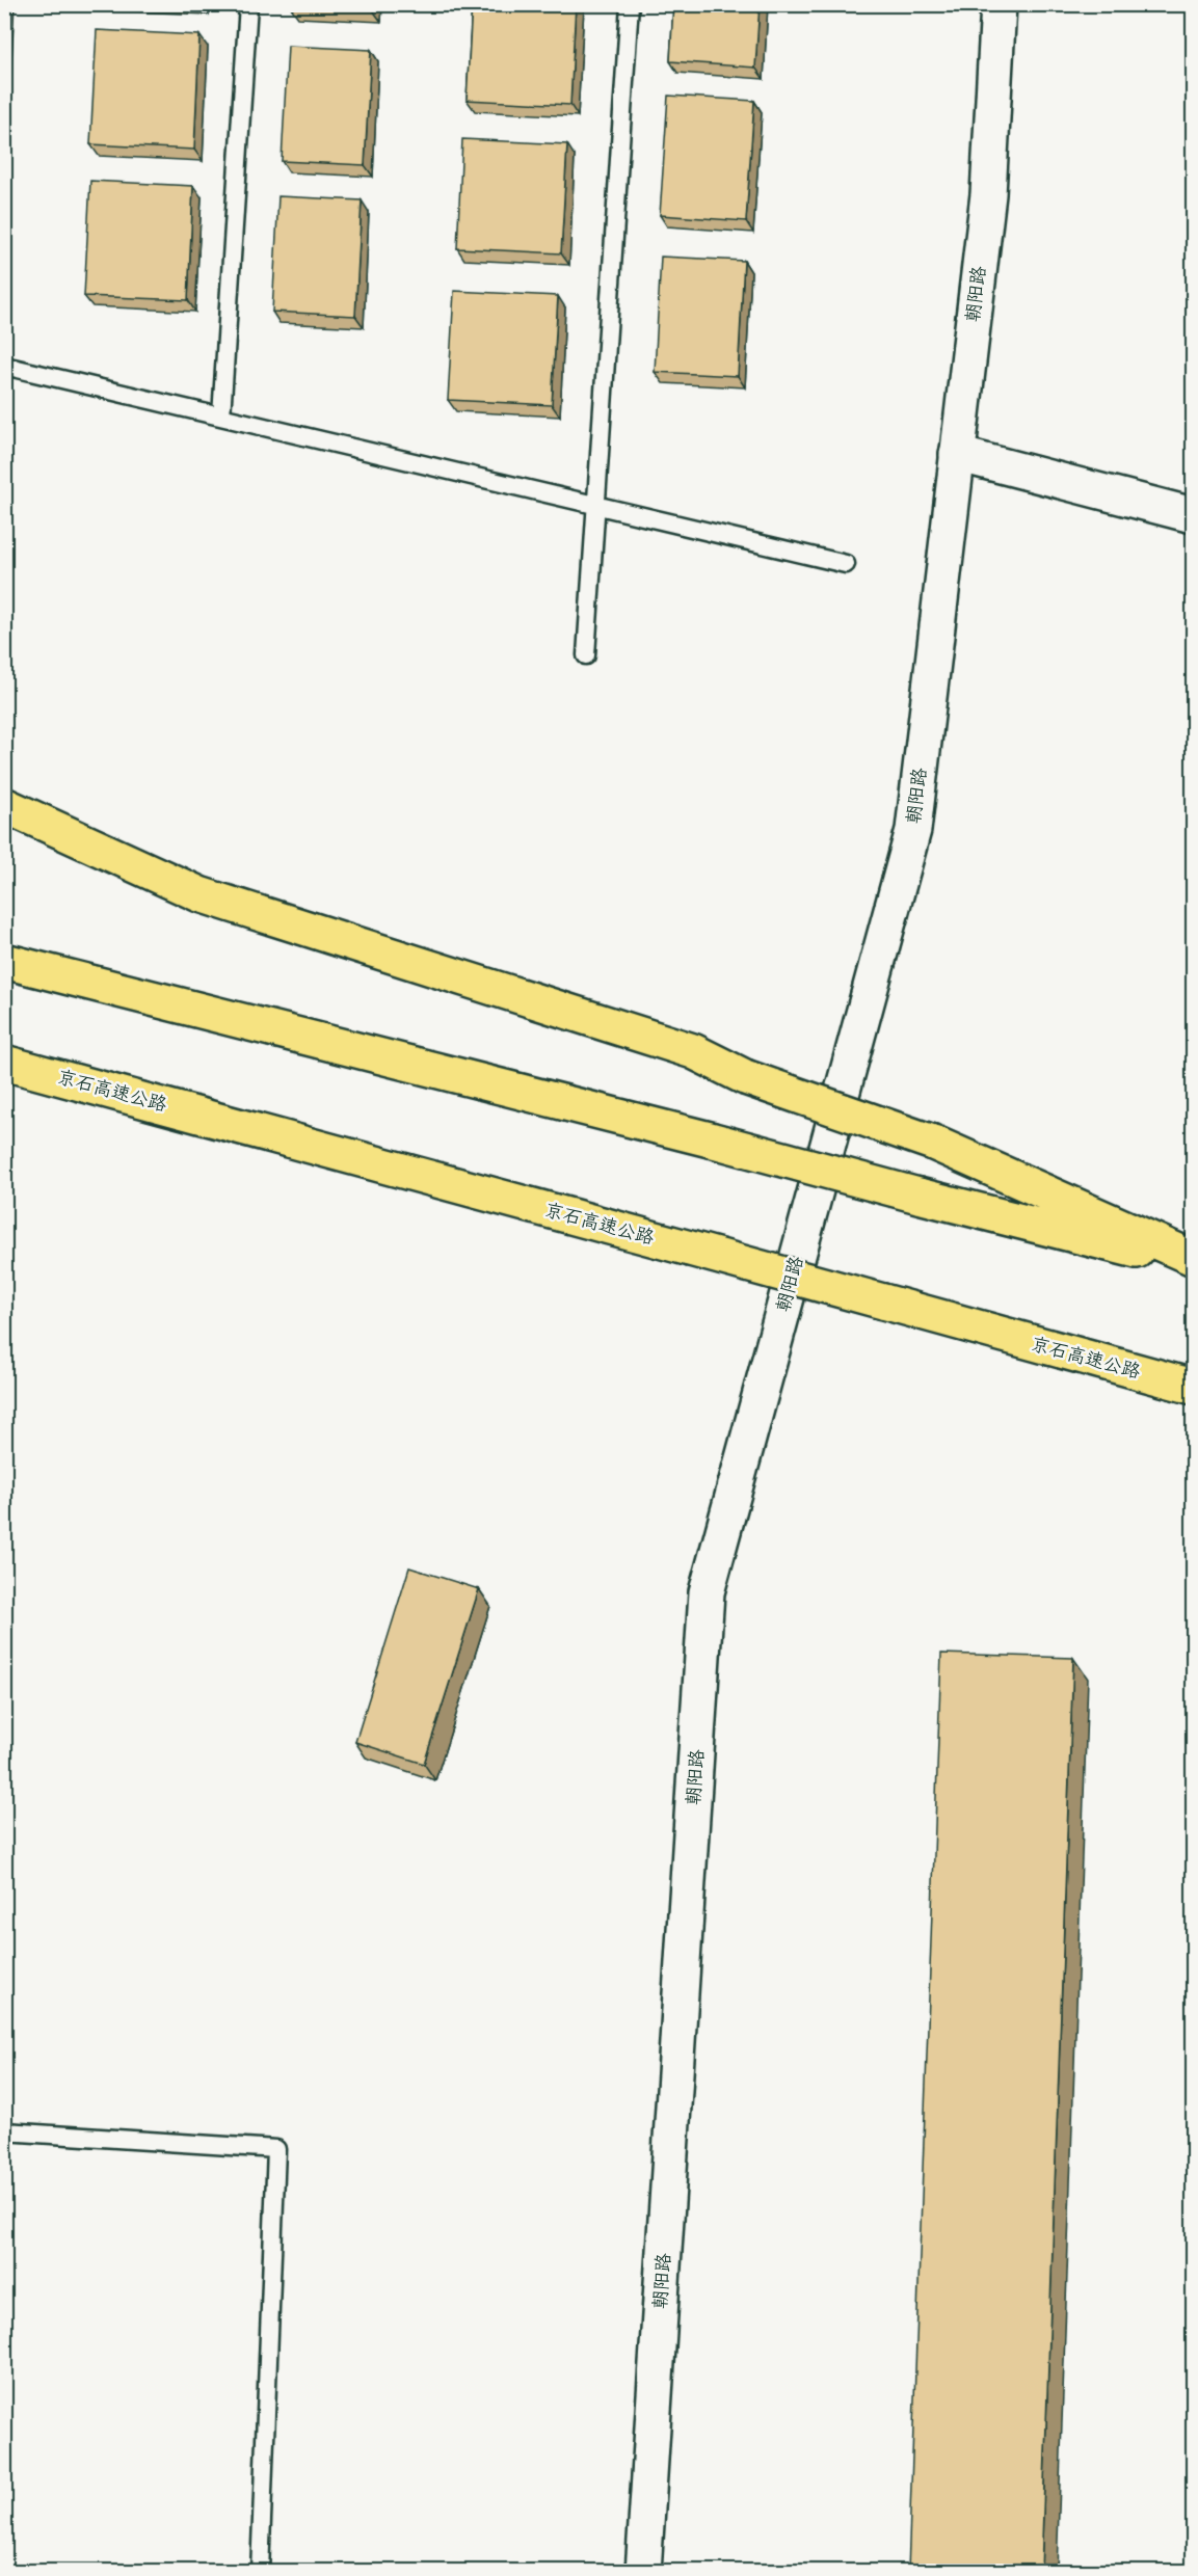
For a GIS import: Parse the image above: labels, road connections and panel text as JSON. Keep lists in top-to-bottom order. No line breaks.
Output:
{"streets":{"highway":["京石高速公路"],"main road":["朝阳路"]}}
